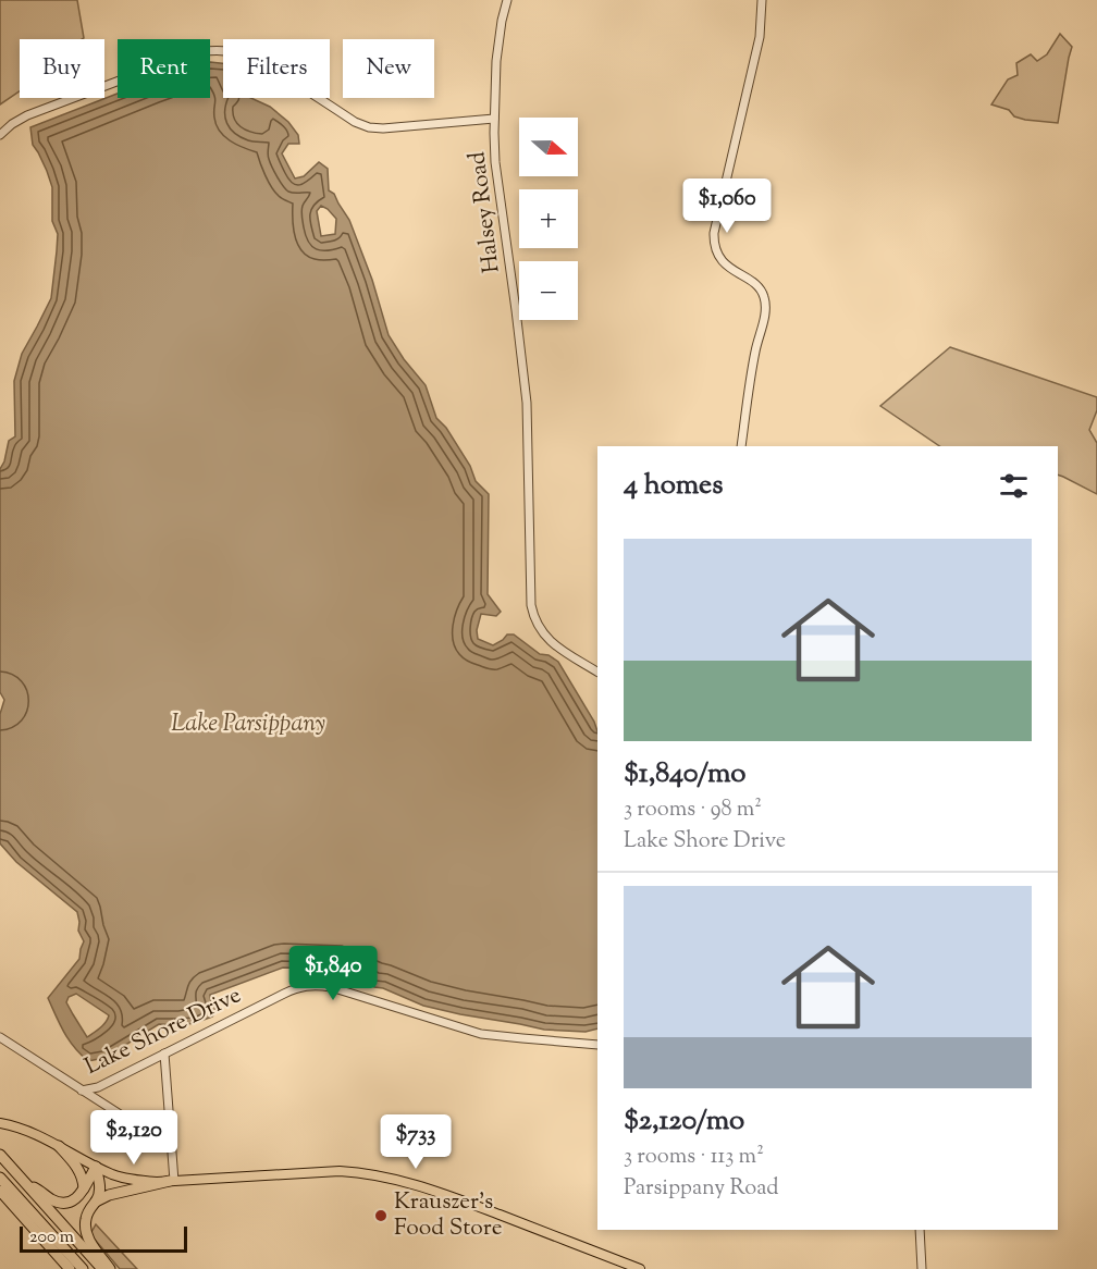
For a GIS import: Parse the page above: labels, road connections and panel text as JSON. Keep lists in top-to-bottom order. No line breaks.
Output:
{"streets":{"street":["Halsey Road","Lake Shore Drive"]},"water":["Lake Parsippany"],"places":["Krauszer's Food Store"],"scale_bar":"200 m","north":"right","page":{"chip":["Buy","Rent","Filters","New"],"map_buttons":["+","−"],"price":["$1,060","$1,840","$2,120","$733"],"heading":"4 homes","list":[{"name":"$1,840/mo","note":"3 rooms · 98 m² · Lake Shore Drive"},{"name":"$2,120/mo","note":"3 rooms · 113 m² · Parsippany Road"}],"scale":"200 m"}}
